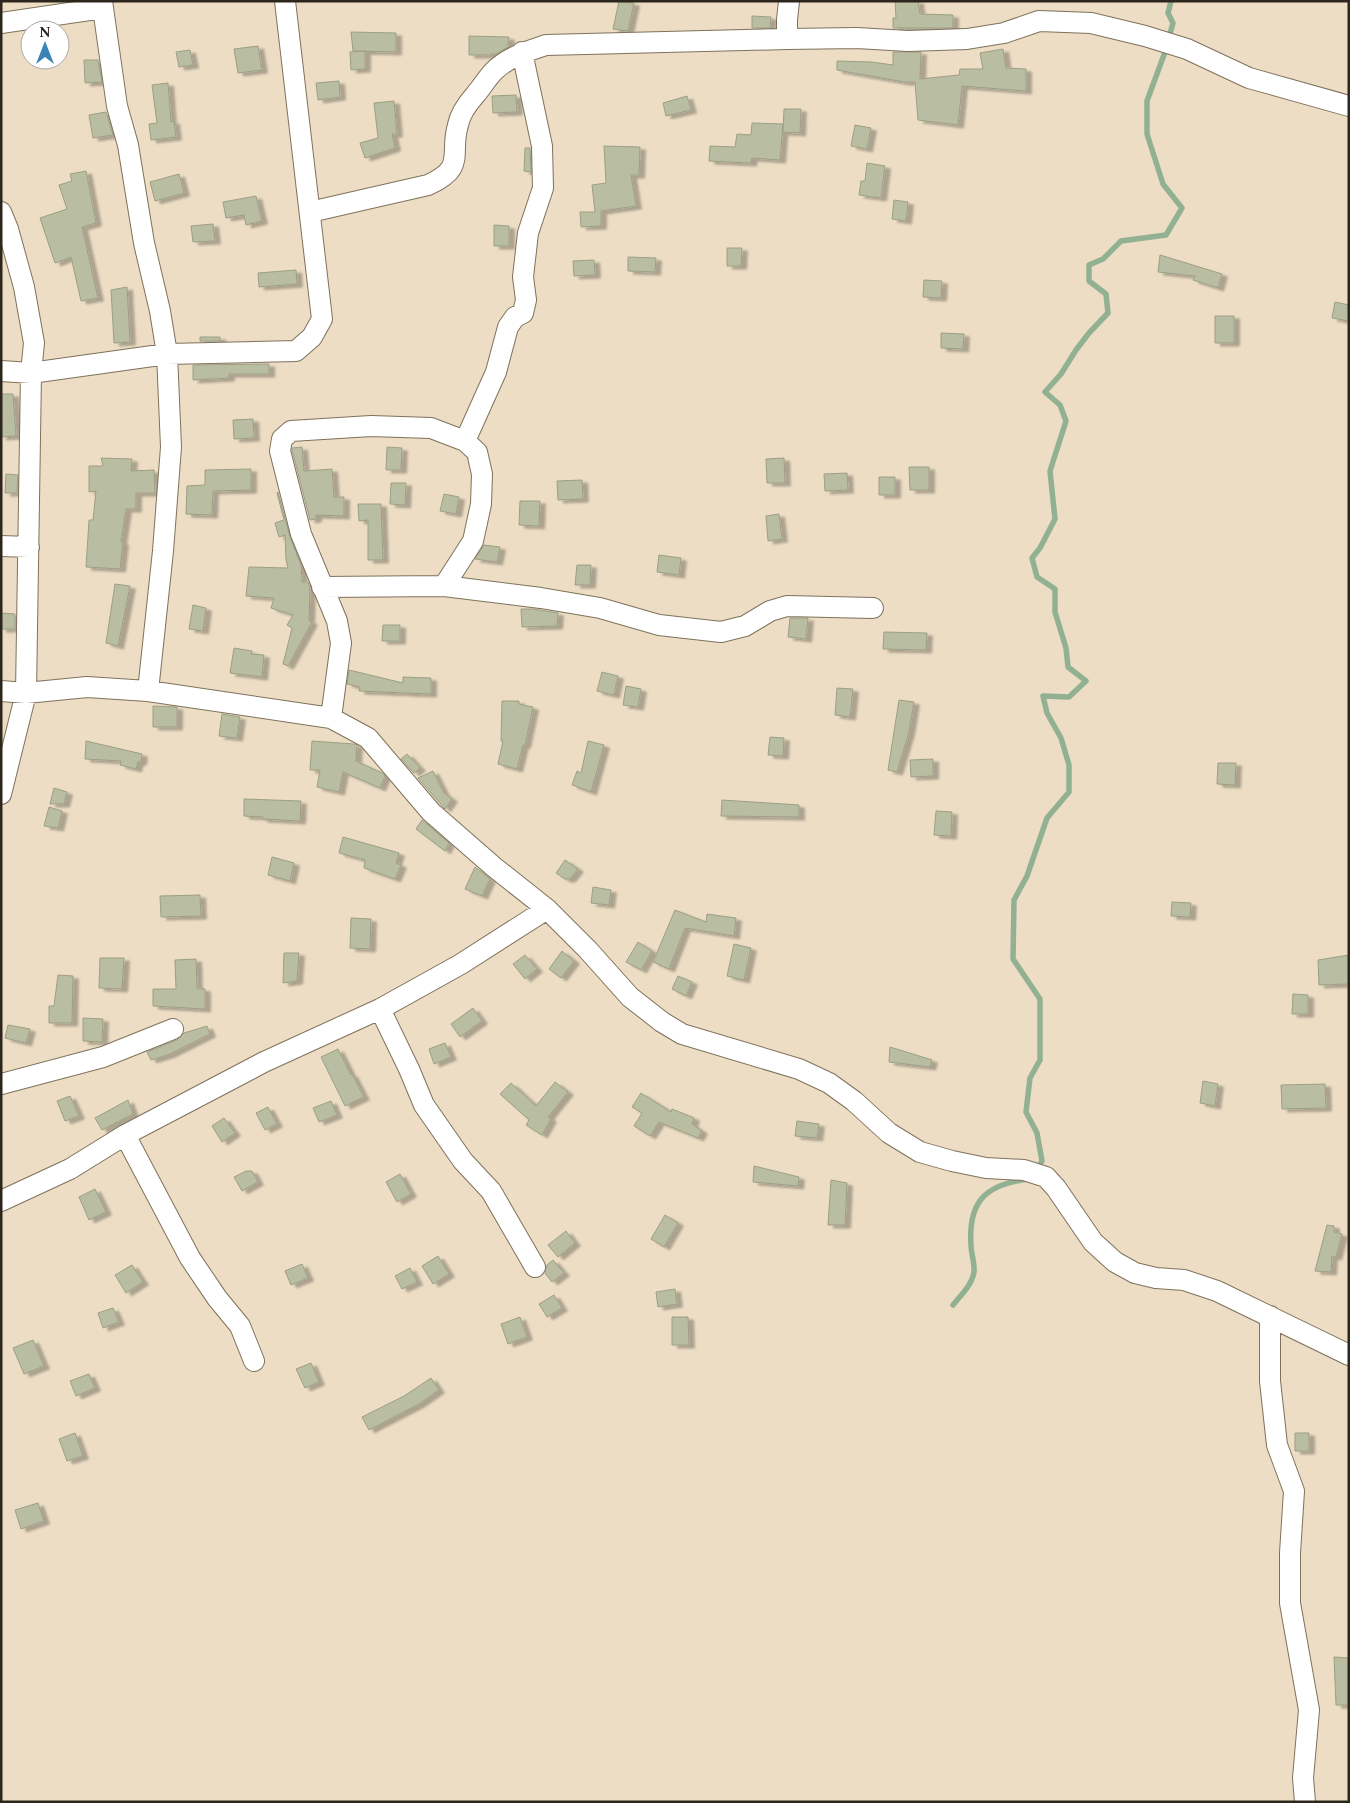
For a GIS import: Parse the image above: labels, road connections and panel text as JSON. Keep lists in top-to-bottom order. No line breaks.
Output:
{"north":"top"}
